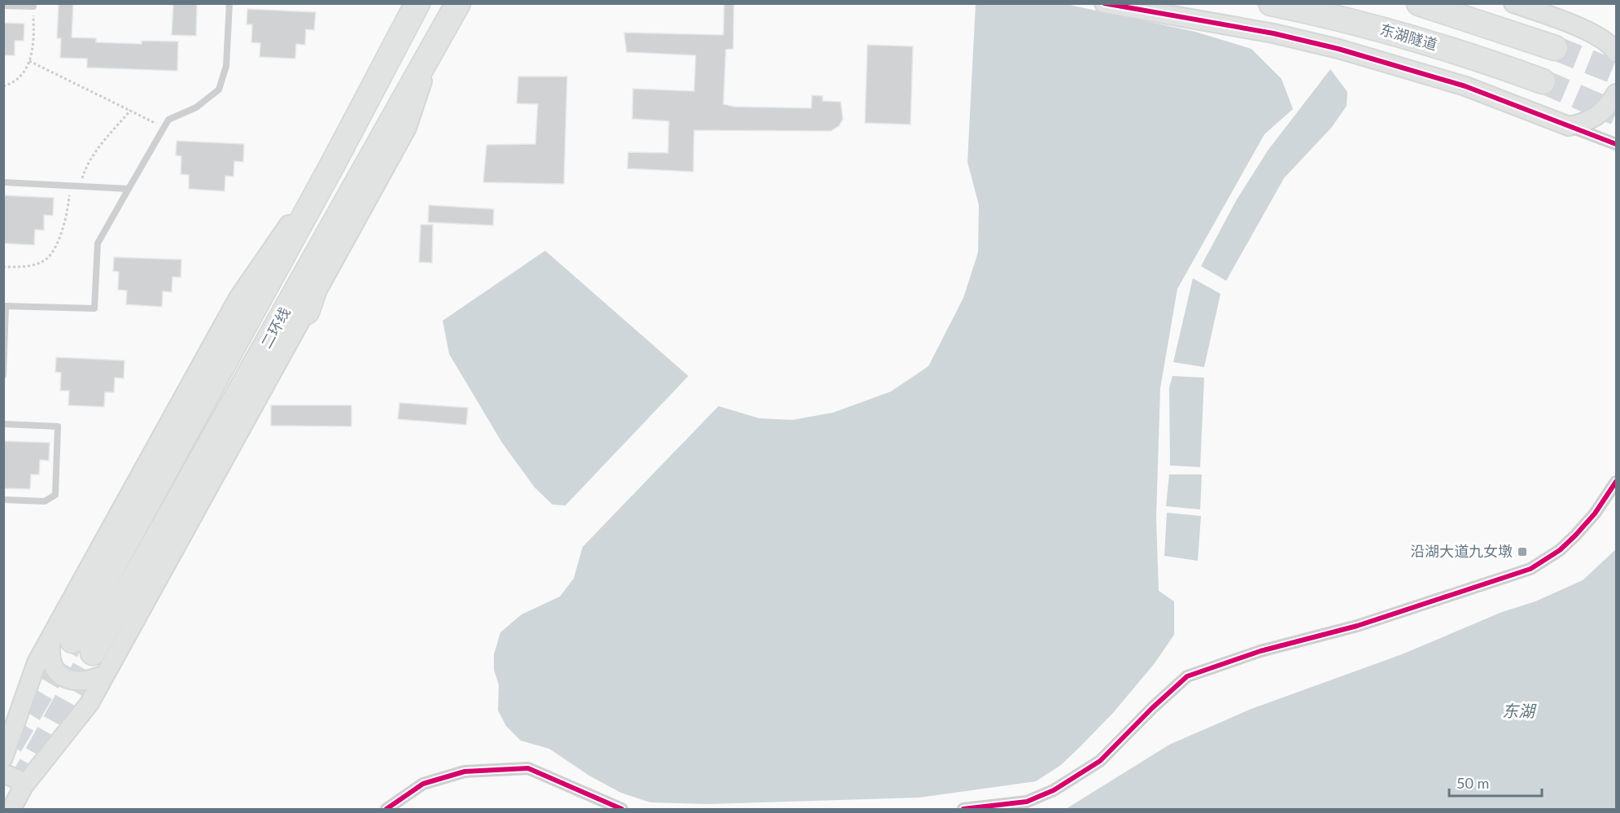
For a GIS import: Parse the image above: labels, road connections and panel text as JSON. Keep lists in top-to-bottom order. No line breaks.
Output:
{"streets":{"highway":["东湖隧道","二环线"]},"water":["东湖"],"places":{"transit":["沿湖大道九女墩"]},"scale_bar":"50 m"}
